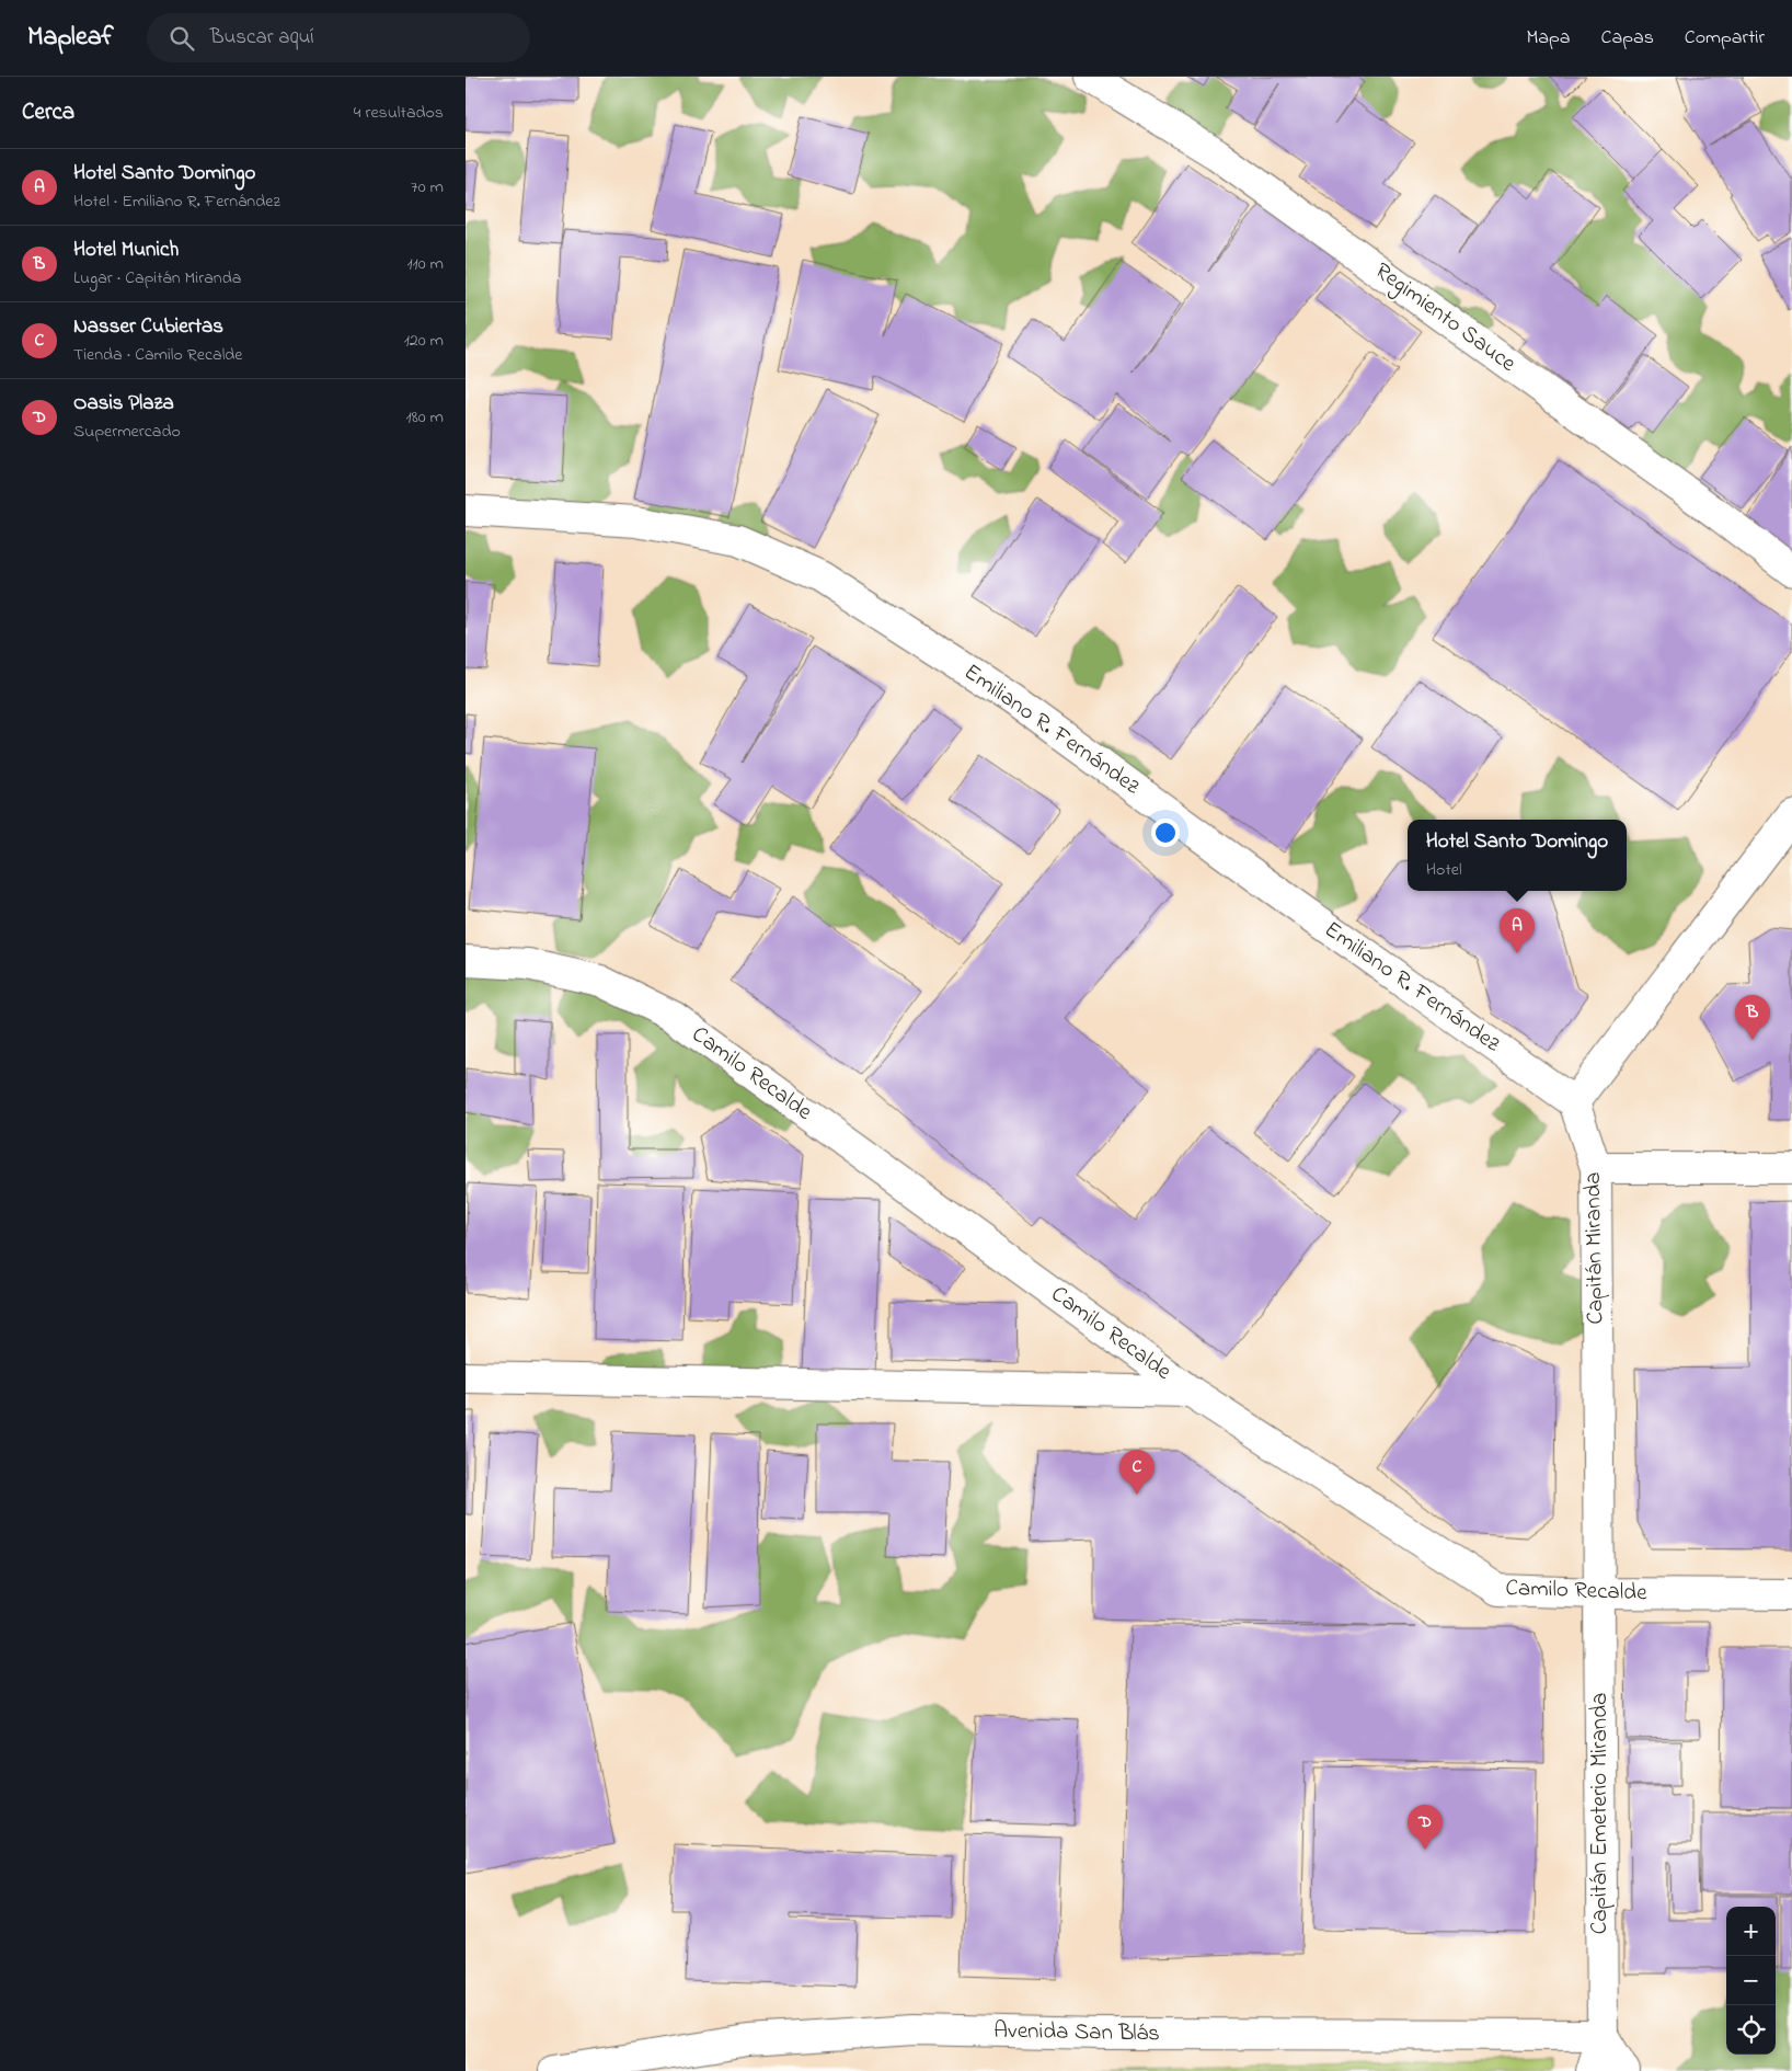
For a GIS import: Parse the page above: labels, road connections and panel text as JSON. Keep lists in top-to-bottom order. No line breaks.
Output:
{"streets":{"street":["Regimiento Sauce","Emiliano R. Fernández","Camilo Recalde","Capitán Miranda","Capitán Emeterio Miranda","Avenida San Blás"]},"crossings":[["Emiliano R. Fernández","Capitán Miranda"],["Camilo Recalde","Capitán Miranda"],["Camilo Recalde","Capitán Emeterio Miranda"],["Capitán Miranda","Capitán Emeterio Miranda"],["Capitán Emeterio Miranda","Avenida San Blás"]],"page":{"header":"Mapleaf","search":"Buscar aquí","nav":["Mapa","Capas","Compartir"],"heading":["Cerca","4 resultados"],"list":[{"mark":"A","name":"Hotel Santo Domingo","note":"Hotel · Emiliano R. Fernández","value":"70 m"},{"mark":"B","name":"Hotel Munich","note":"Lugar · Capitán Miranda","value":"110 m"},{"mark":"C","name":"Nasser Cubiertas","note":"Tienda · Camilo Recalde","value":"120 m"},{"mark":"D","name":"Oasis Plaza","note":"Supermercado","value":"180 m"}],"popup":["Hotel Santo Domingo","Hotel"],"pins":["A","B","C","D"],"map_buttons":["+","−"]}}
